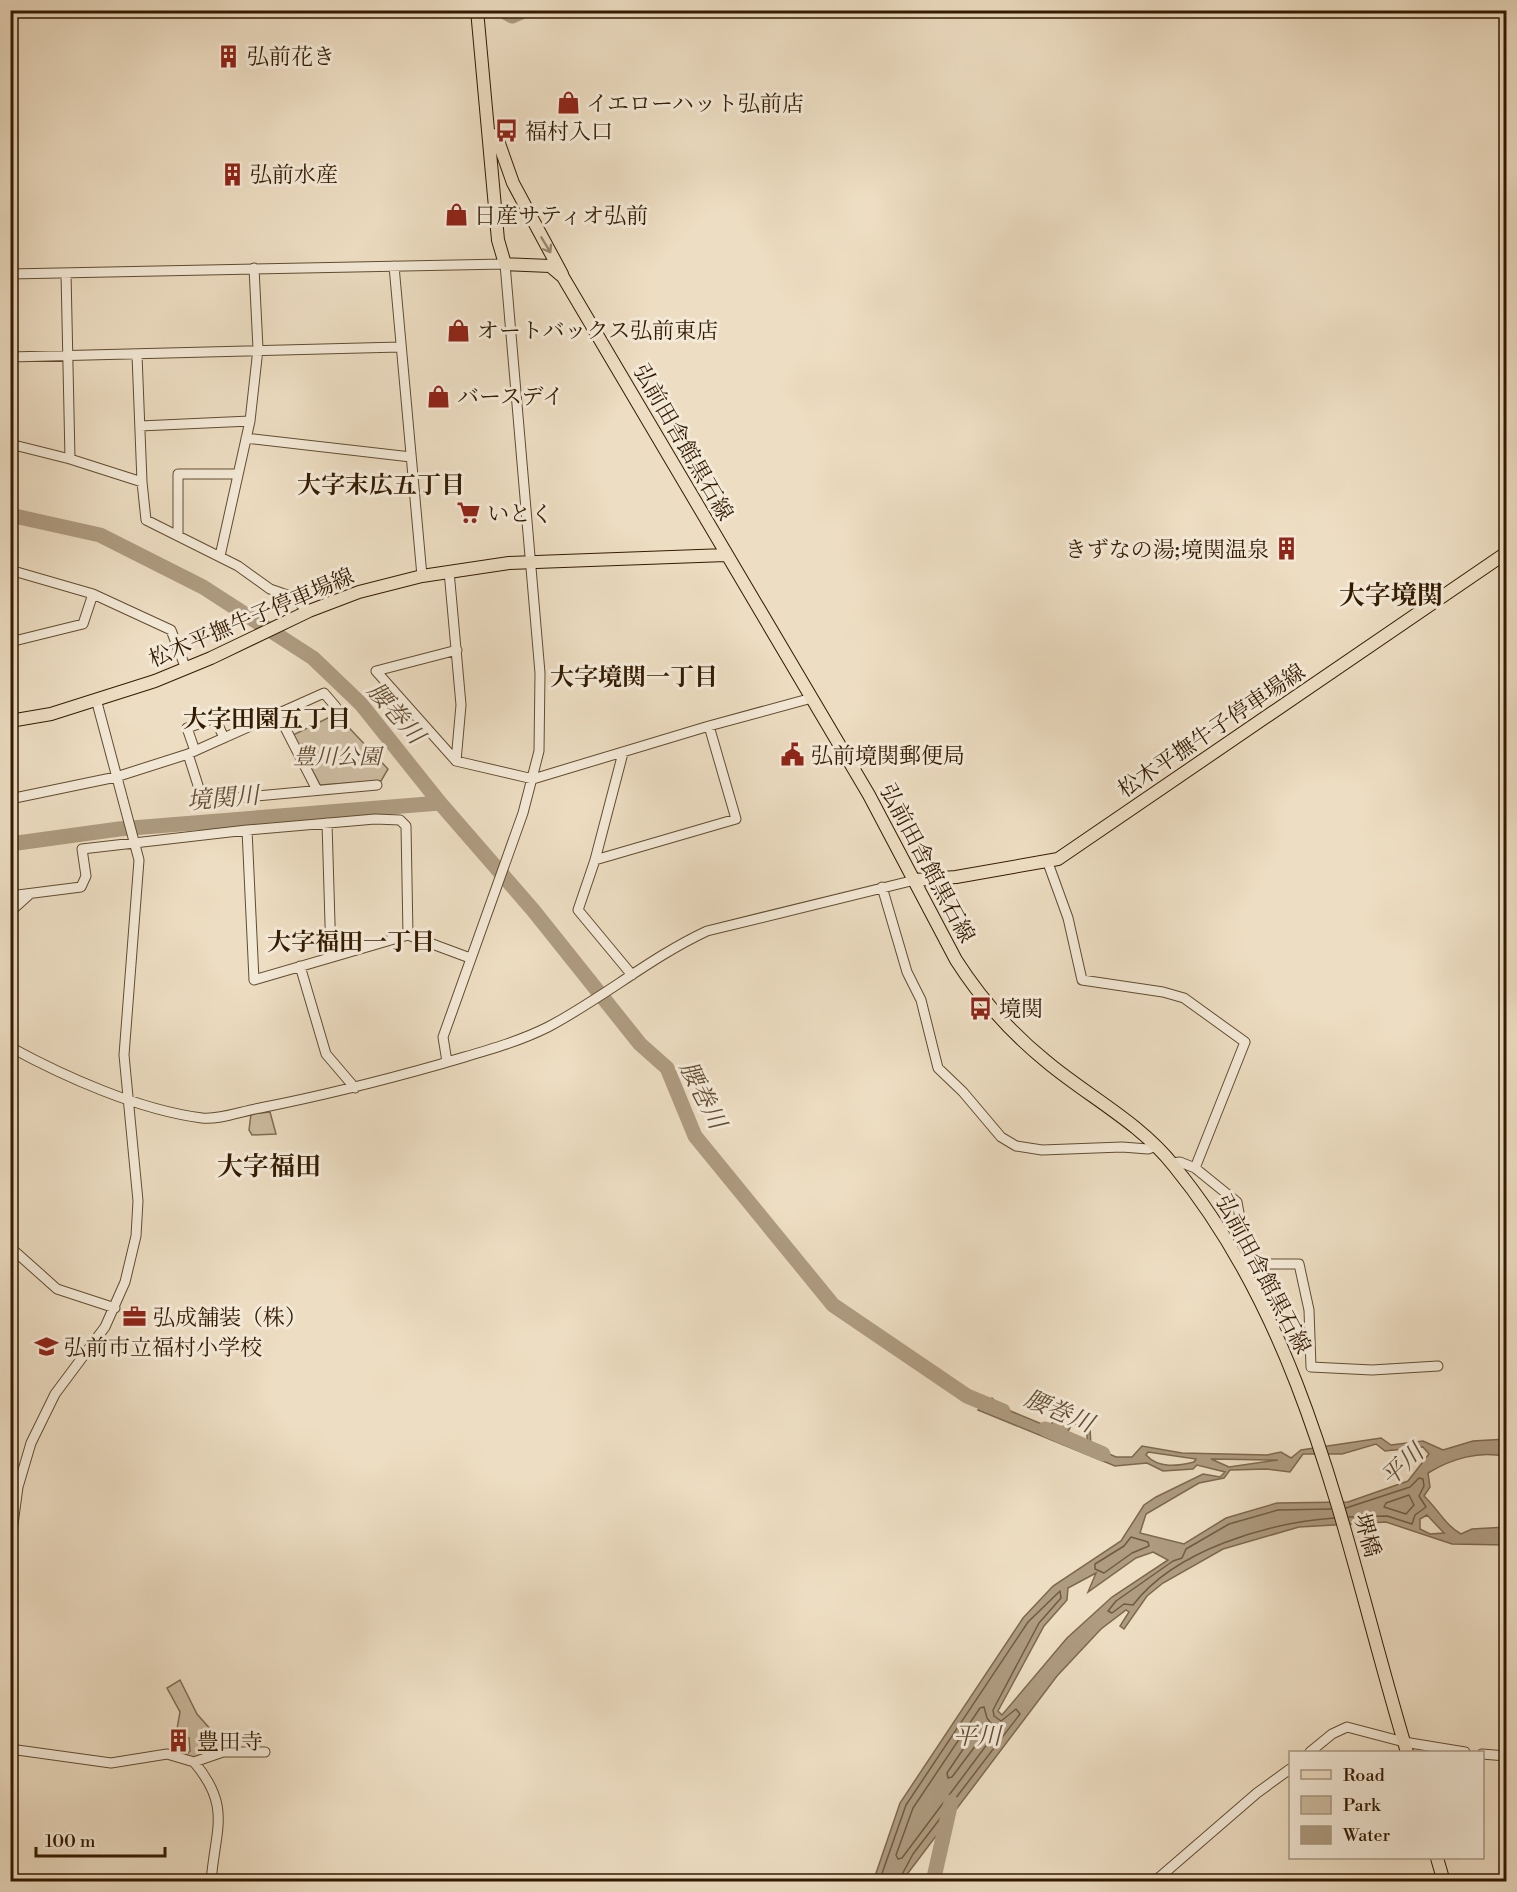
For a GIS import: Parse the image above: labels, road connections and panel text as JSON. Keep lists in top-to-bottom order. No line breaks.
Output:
{"streets":{"main road":["弘前田舎館黒石線","松木平撫牛子停車場線","堺橋"]},"crossings":[["弘前田舎館黒石線","松木平撫牛子停車場線"],["弘前田舎館黒石線","堺橋"]],"districts":["大字末広五丁目","大字境関","大字境関一丁目","大字田園五丁目","大字福田一丁目","大字福田"],"water":["腰巻川","境関川","平川"],"parks":["豊川公園"],"places":{"building":["弘前花き","弘前水産","きずなの湯;境関温泉","豊田寺"],"shop":["イエローハット弘前店","日産サティオ弘前","オートバックス弘前東店","バースデイ"],"bus stop":["福村入口","境関"],"supermarket":["いとく"],"public building":["弘前境関郵便局"],"office":["弘成舗装（株）"],"school or university":["弘前市立福村小学校"]},"legend":["Road","Park","Water"],"scale_bar":"100 m"}
